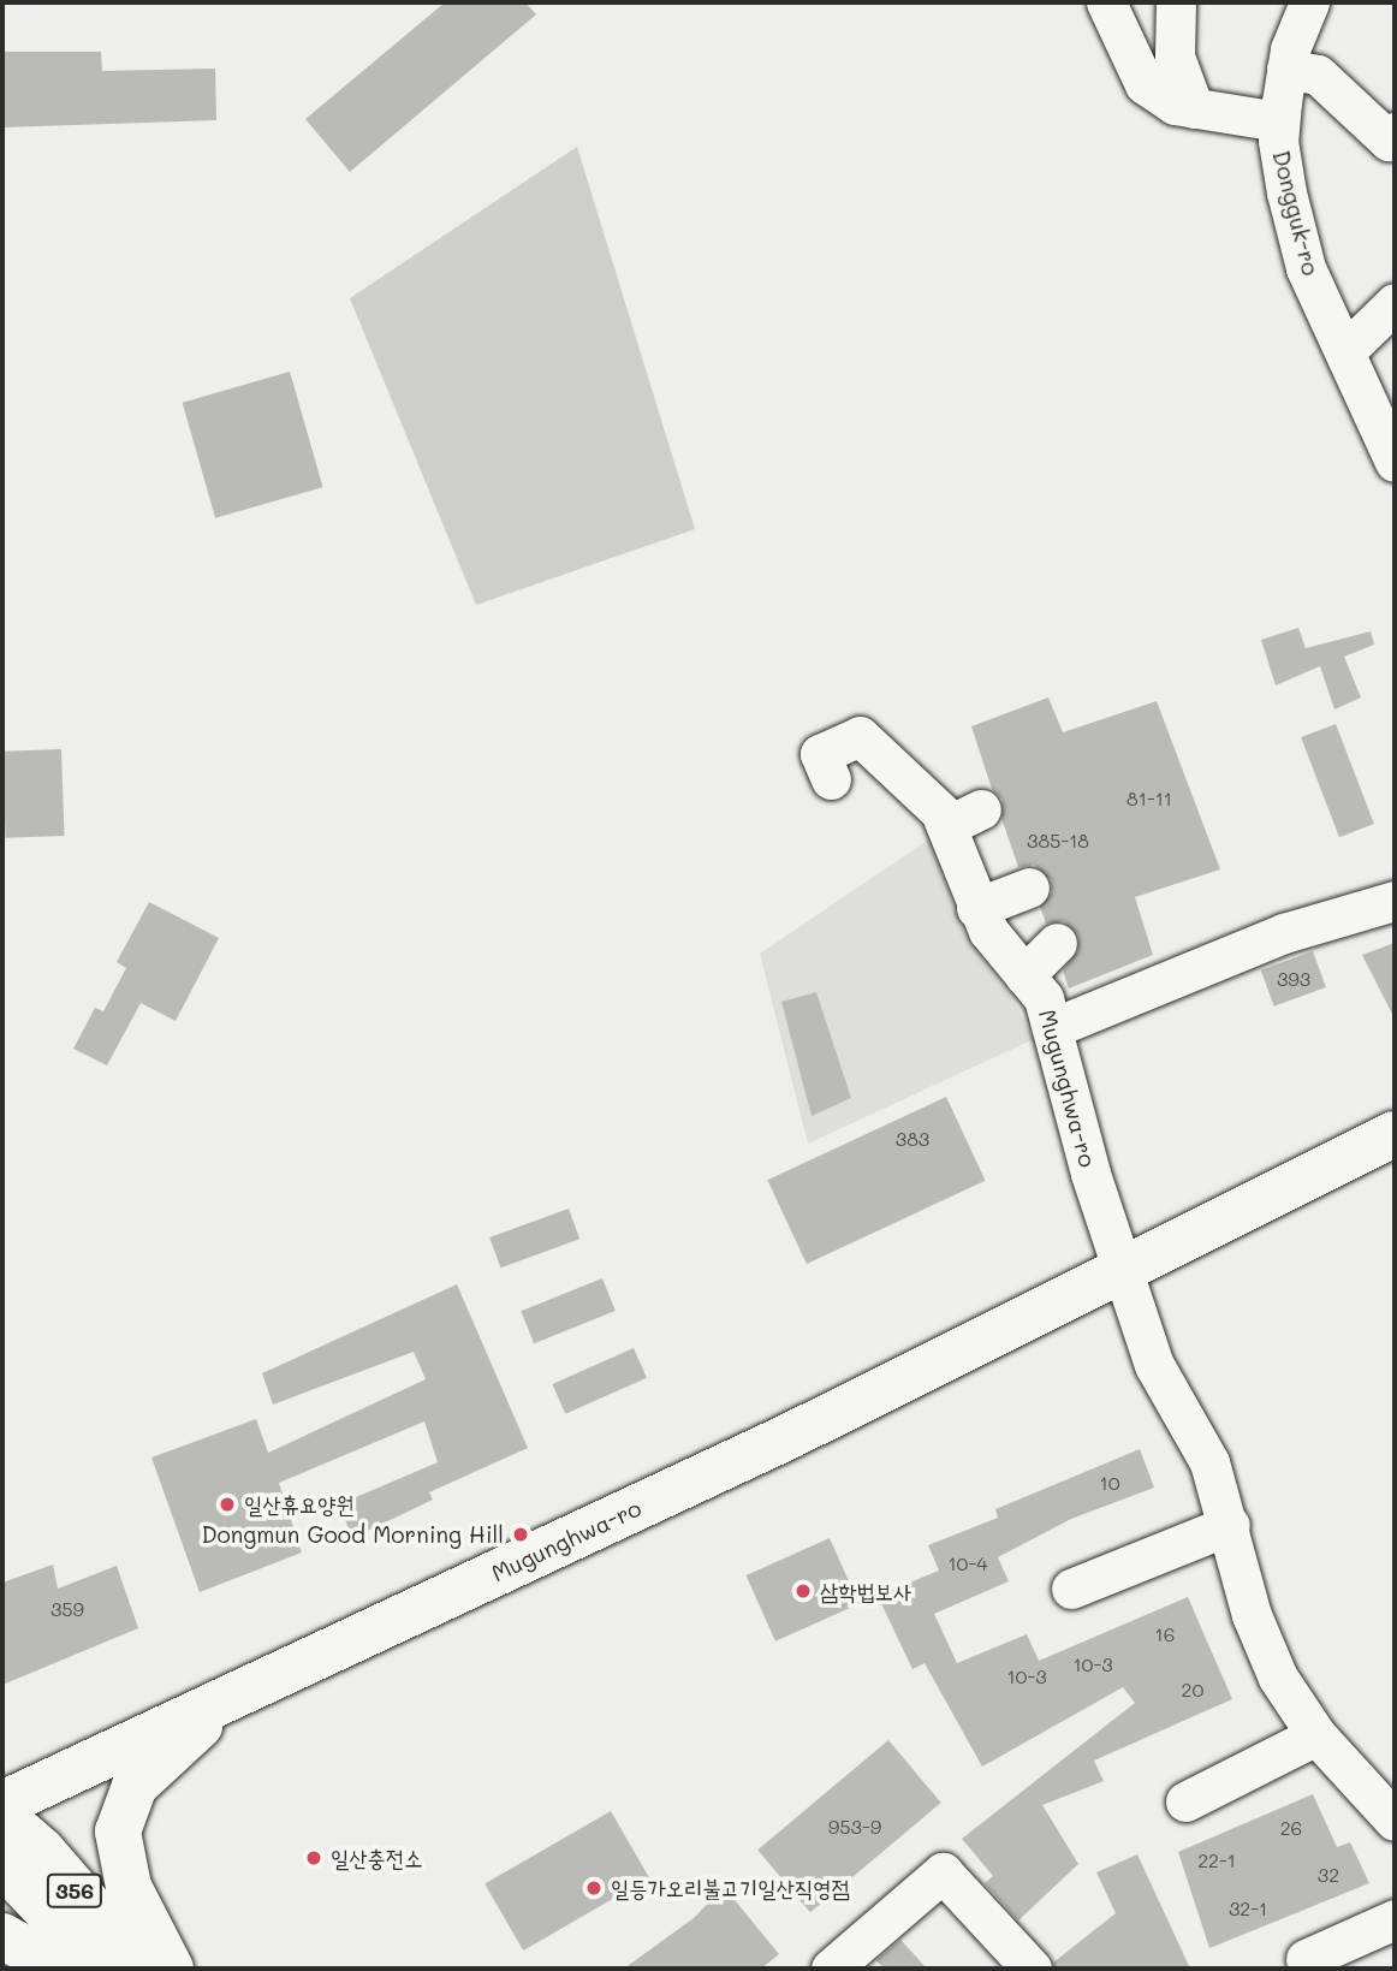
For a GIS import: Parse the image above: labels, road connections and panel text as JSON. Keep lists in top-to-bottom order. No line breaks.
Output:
{"streets":{"main road":["Mugunghwa-ro","356"],"street":["Dongguk-ro"]},"places":["일산휴요양원","Dongmun Good Morning Hill","삼학법보사","일산충전소","일등가오리불고기일산직영점"],"house_numbers":["81-11","385-18","393","383","10","10-4","359","16","10-3","10-3","20","953-9","26","22-1","32","32-1"]}
